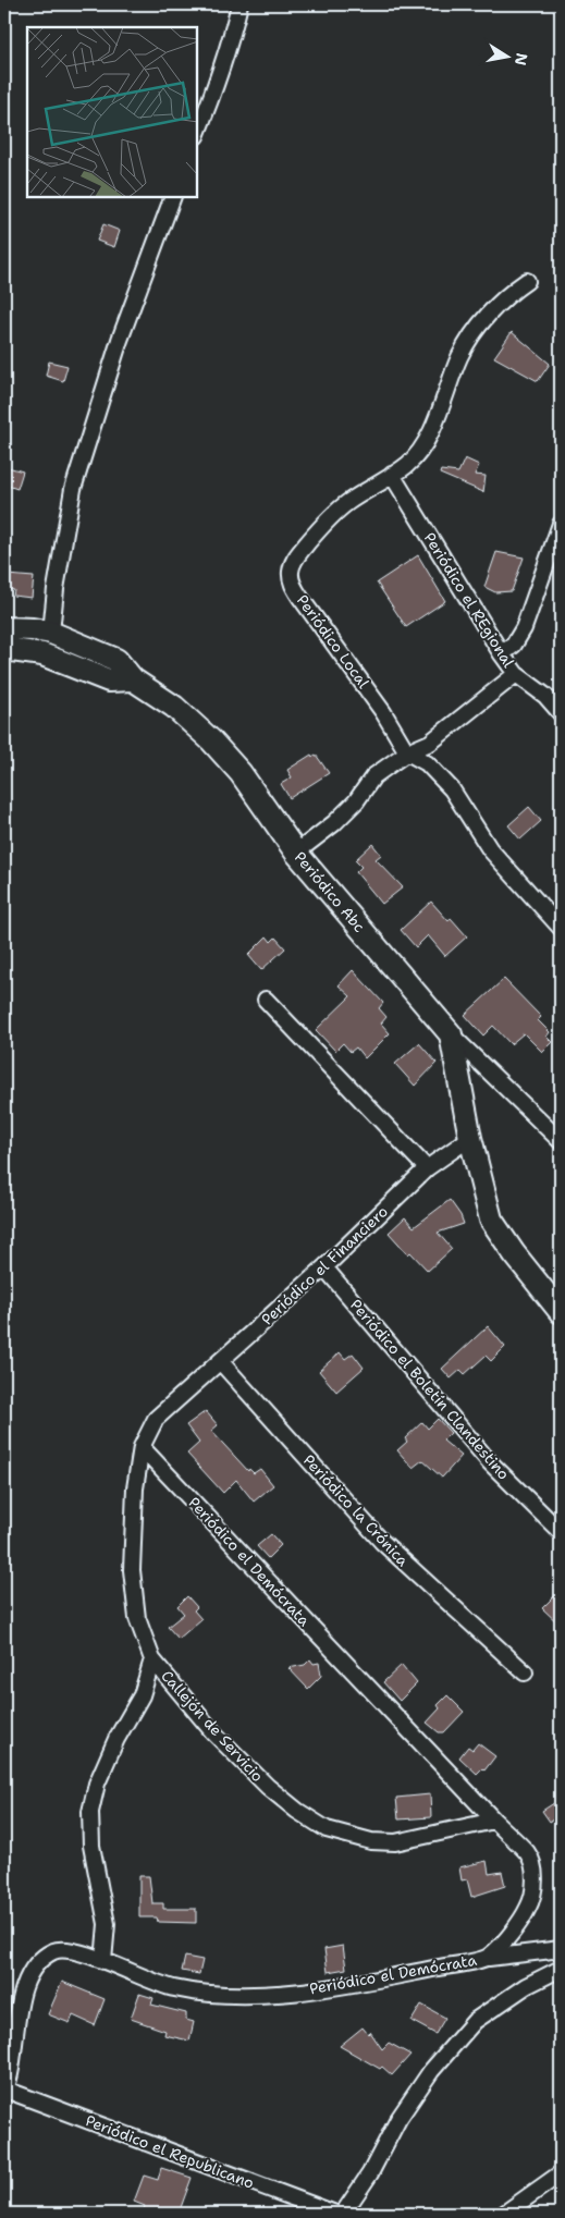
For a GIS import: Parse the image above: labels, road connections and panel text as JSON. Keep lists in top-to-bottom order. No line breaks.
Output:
{"streets":{"street":["Periódico el REgional","Periódico Local","Periódico Abc","Periódico el Financiero","Periódico el Boletín Clandestino","Periódico la Crónica","Periódico el Demócrata","Callejón de Servicio","Periódico el Republicano"]},"crossings":[["Periódico el REgional","Periódico Local"],["Periódico el Financiero","Periódico el Boletín Clandestino"],["Periódico el Financiero","Periódico la Crónica"],["Periódico el Financiero","Callejón de Servicio"],["Periódico la Crónica","Callejón de Servicio"],["Periódico el Demócrata","Callejón de Servicio"],["Periódico el Demócrata","Periódico el Republicano"]],"north":"right"}
